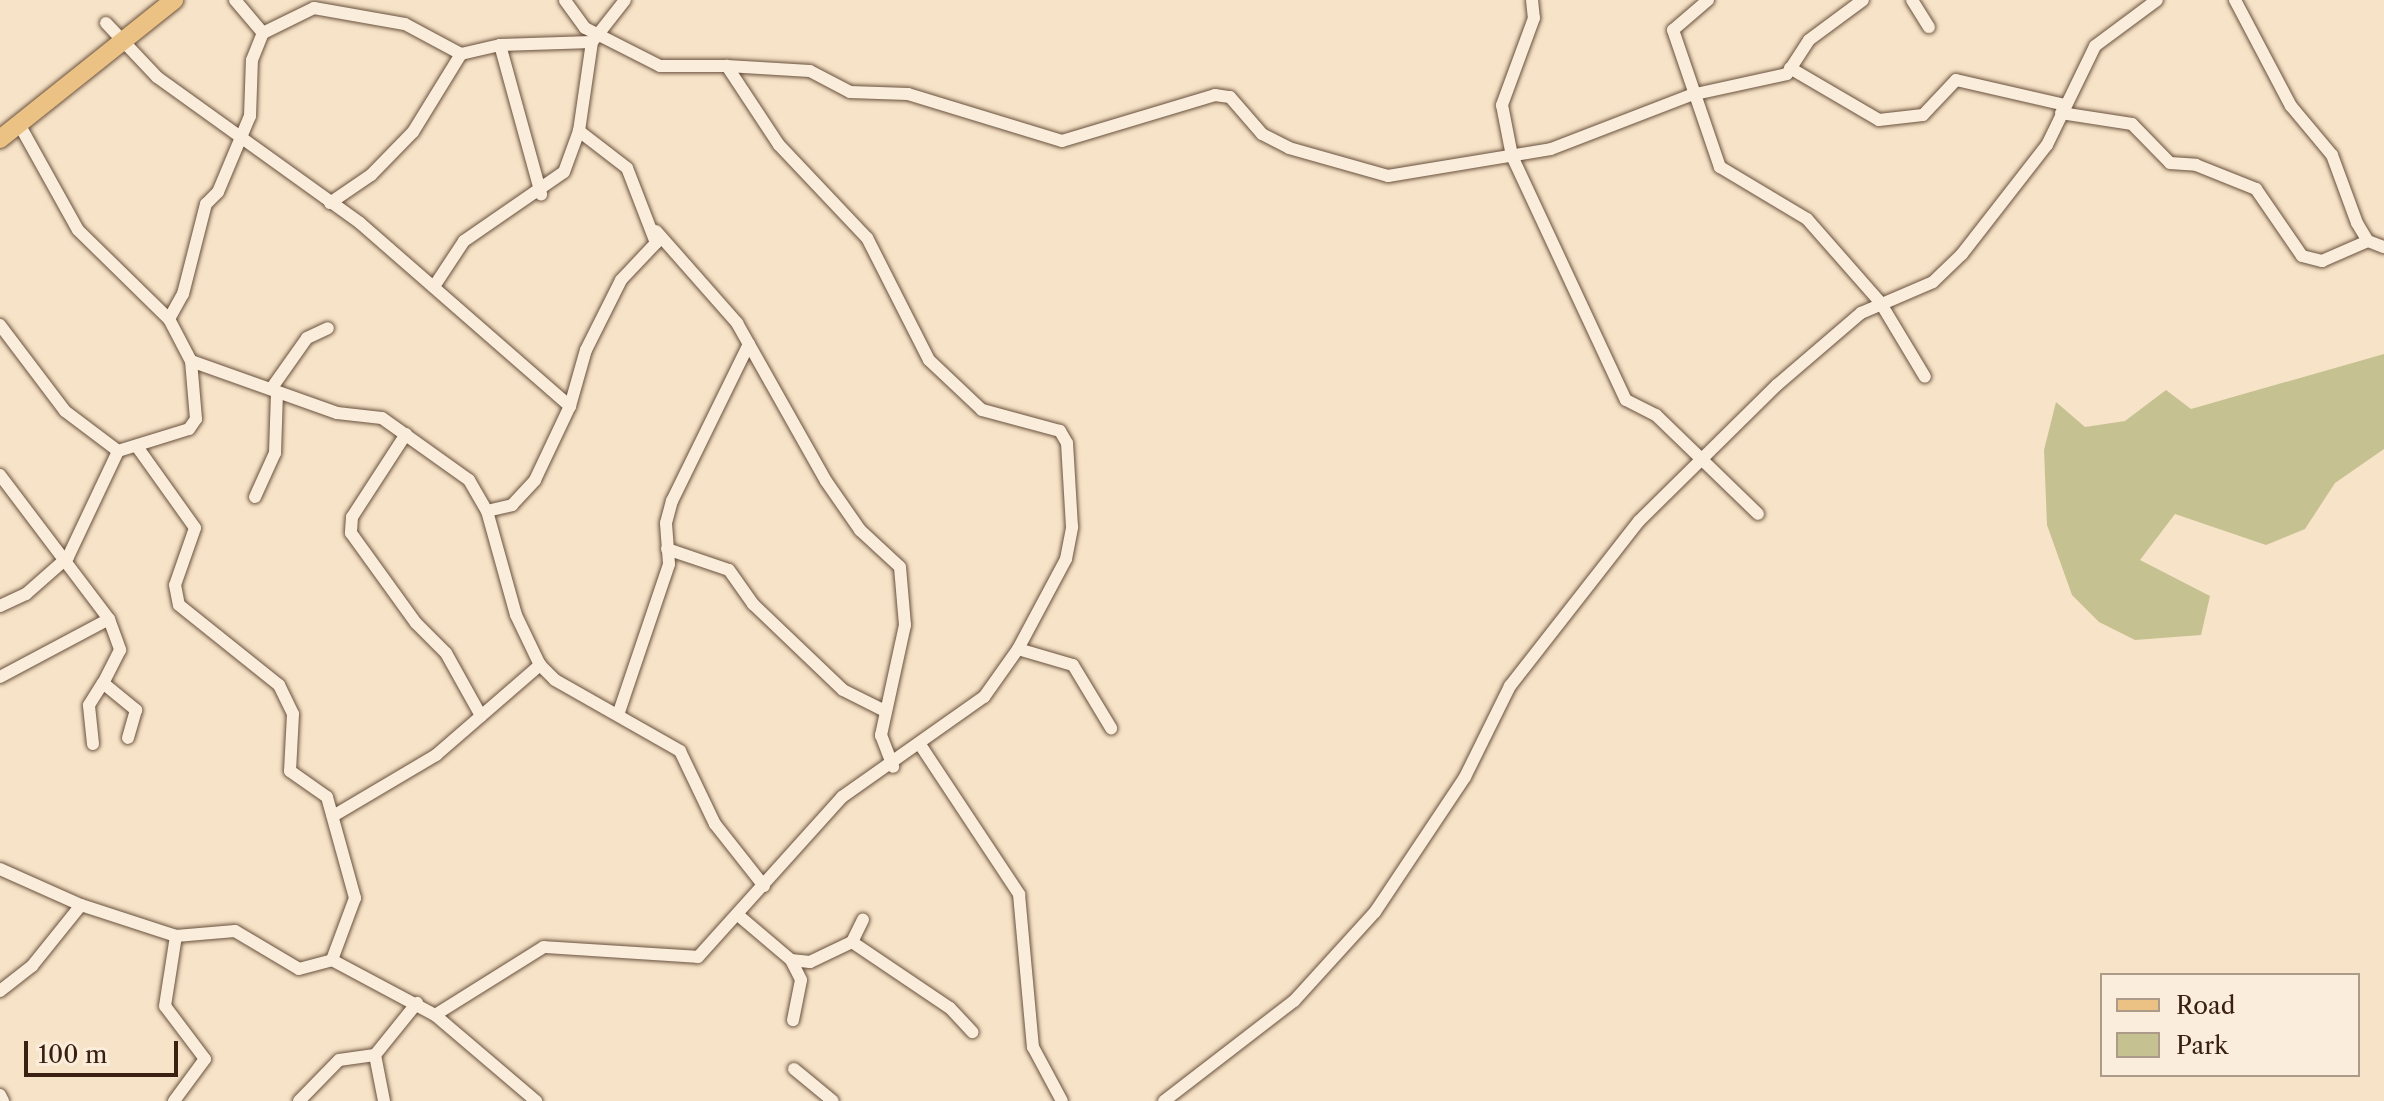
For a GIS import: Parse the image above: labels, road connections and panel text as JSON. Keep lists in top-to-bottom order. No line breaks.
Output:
{"legend":["Road","Park"],"scale_bar":"100 m"}
